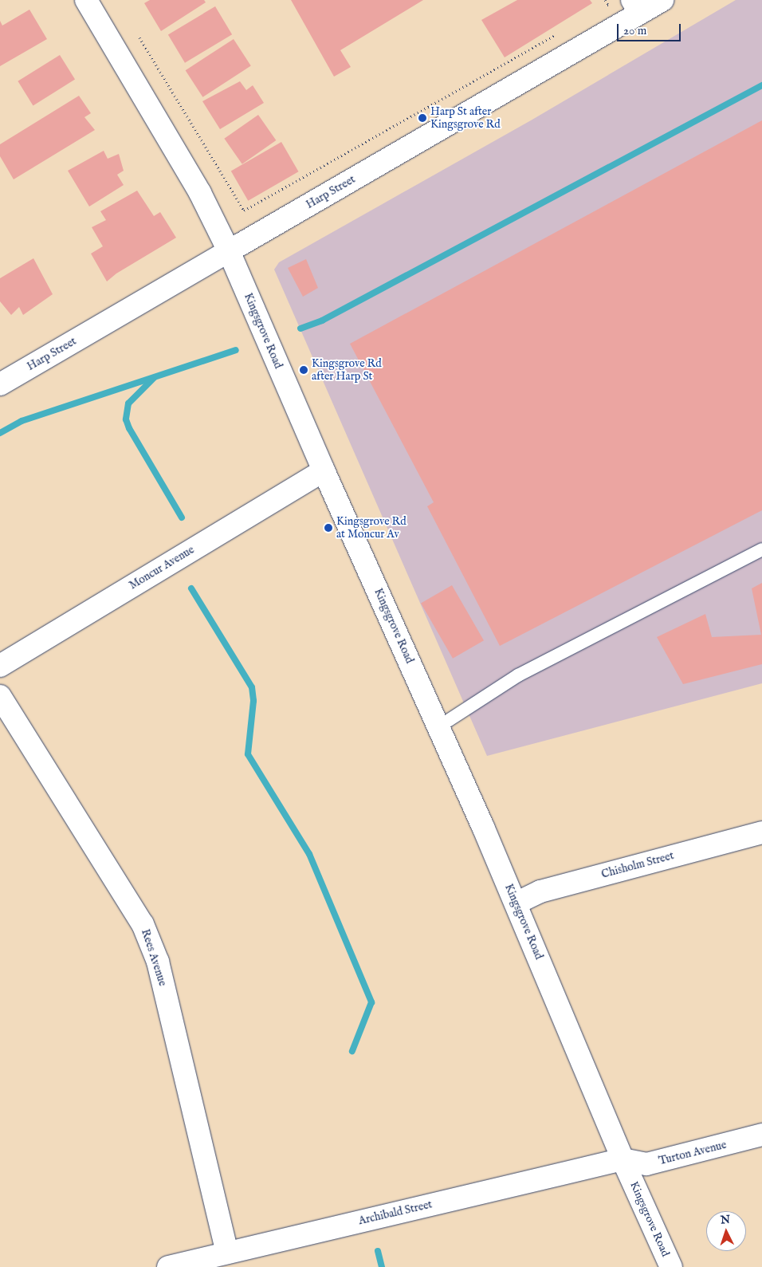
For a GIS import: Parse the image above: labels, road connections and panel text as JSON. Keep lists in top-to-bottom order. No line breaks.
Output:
{"streets":{"street":["Harp Street","Kingsgrove Road","Moncur Avenue","Chisholm Street","Rees Avenue","Turton Avenue","Archibald Street"]},"crossings":[["Harp Street","Kingsgrove Road"],["Kingsgrove Road","Moncur Avenue"],["Kingsgrove Road","Chisholm Street"],["Kingsgrove Road","Turton Avenue"],["Kingsgrove Road","Archibald Street"],["Rees Avenue","Archibald Street"],["Turton Avenue","Archibald Street"]],"places":["Harp St after Kingsgrove Rd","Kingsgrove Rd after Harp St","Kingsgrove Rd at Moncur Av"],"scale_bar":"20 m","north":"top"}
